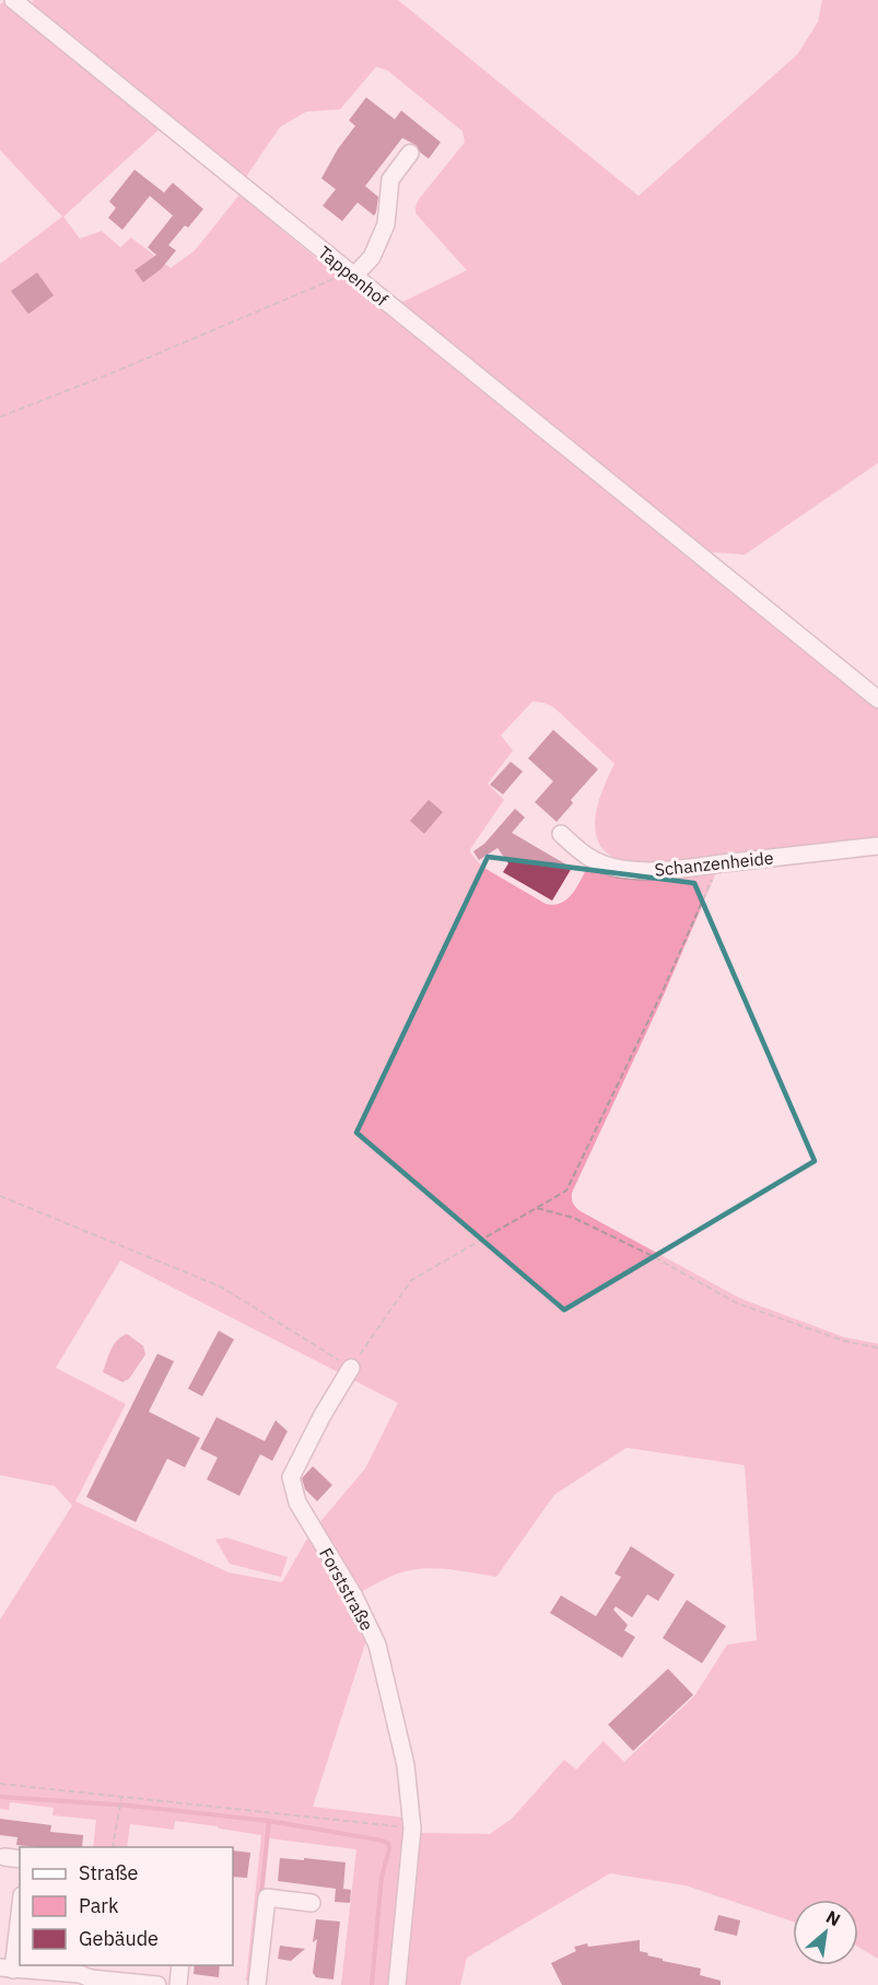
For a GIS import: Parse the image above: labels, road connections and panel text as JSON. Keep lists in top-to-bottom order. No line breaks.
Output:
{"streets":{"street":["Tappenhof","Schanzenheide","Forststraße"]},"legend":["Straße","Park","Gebäude"],"north":"top right"}
